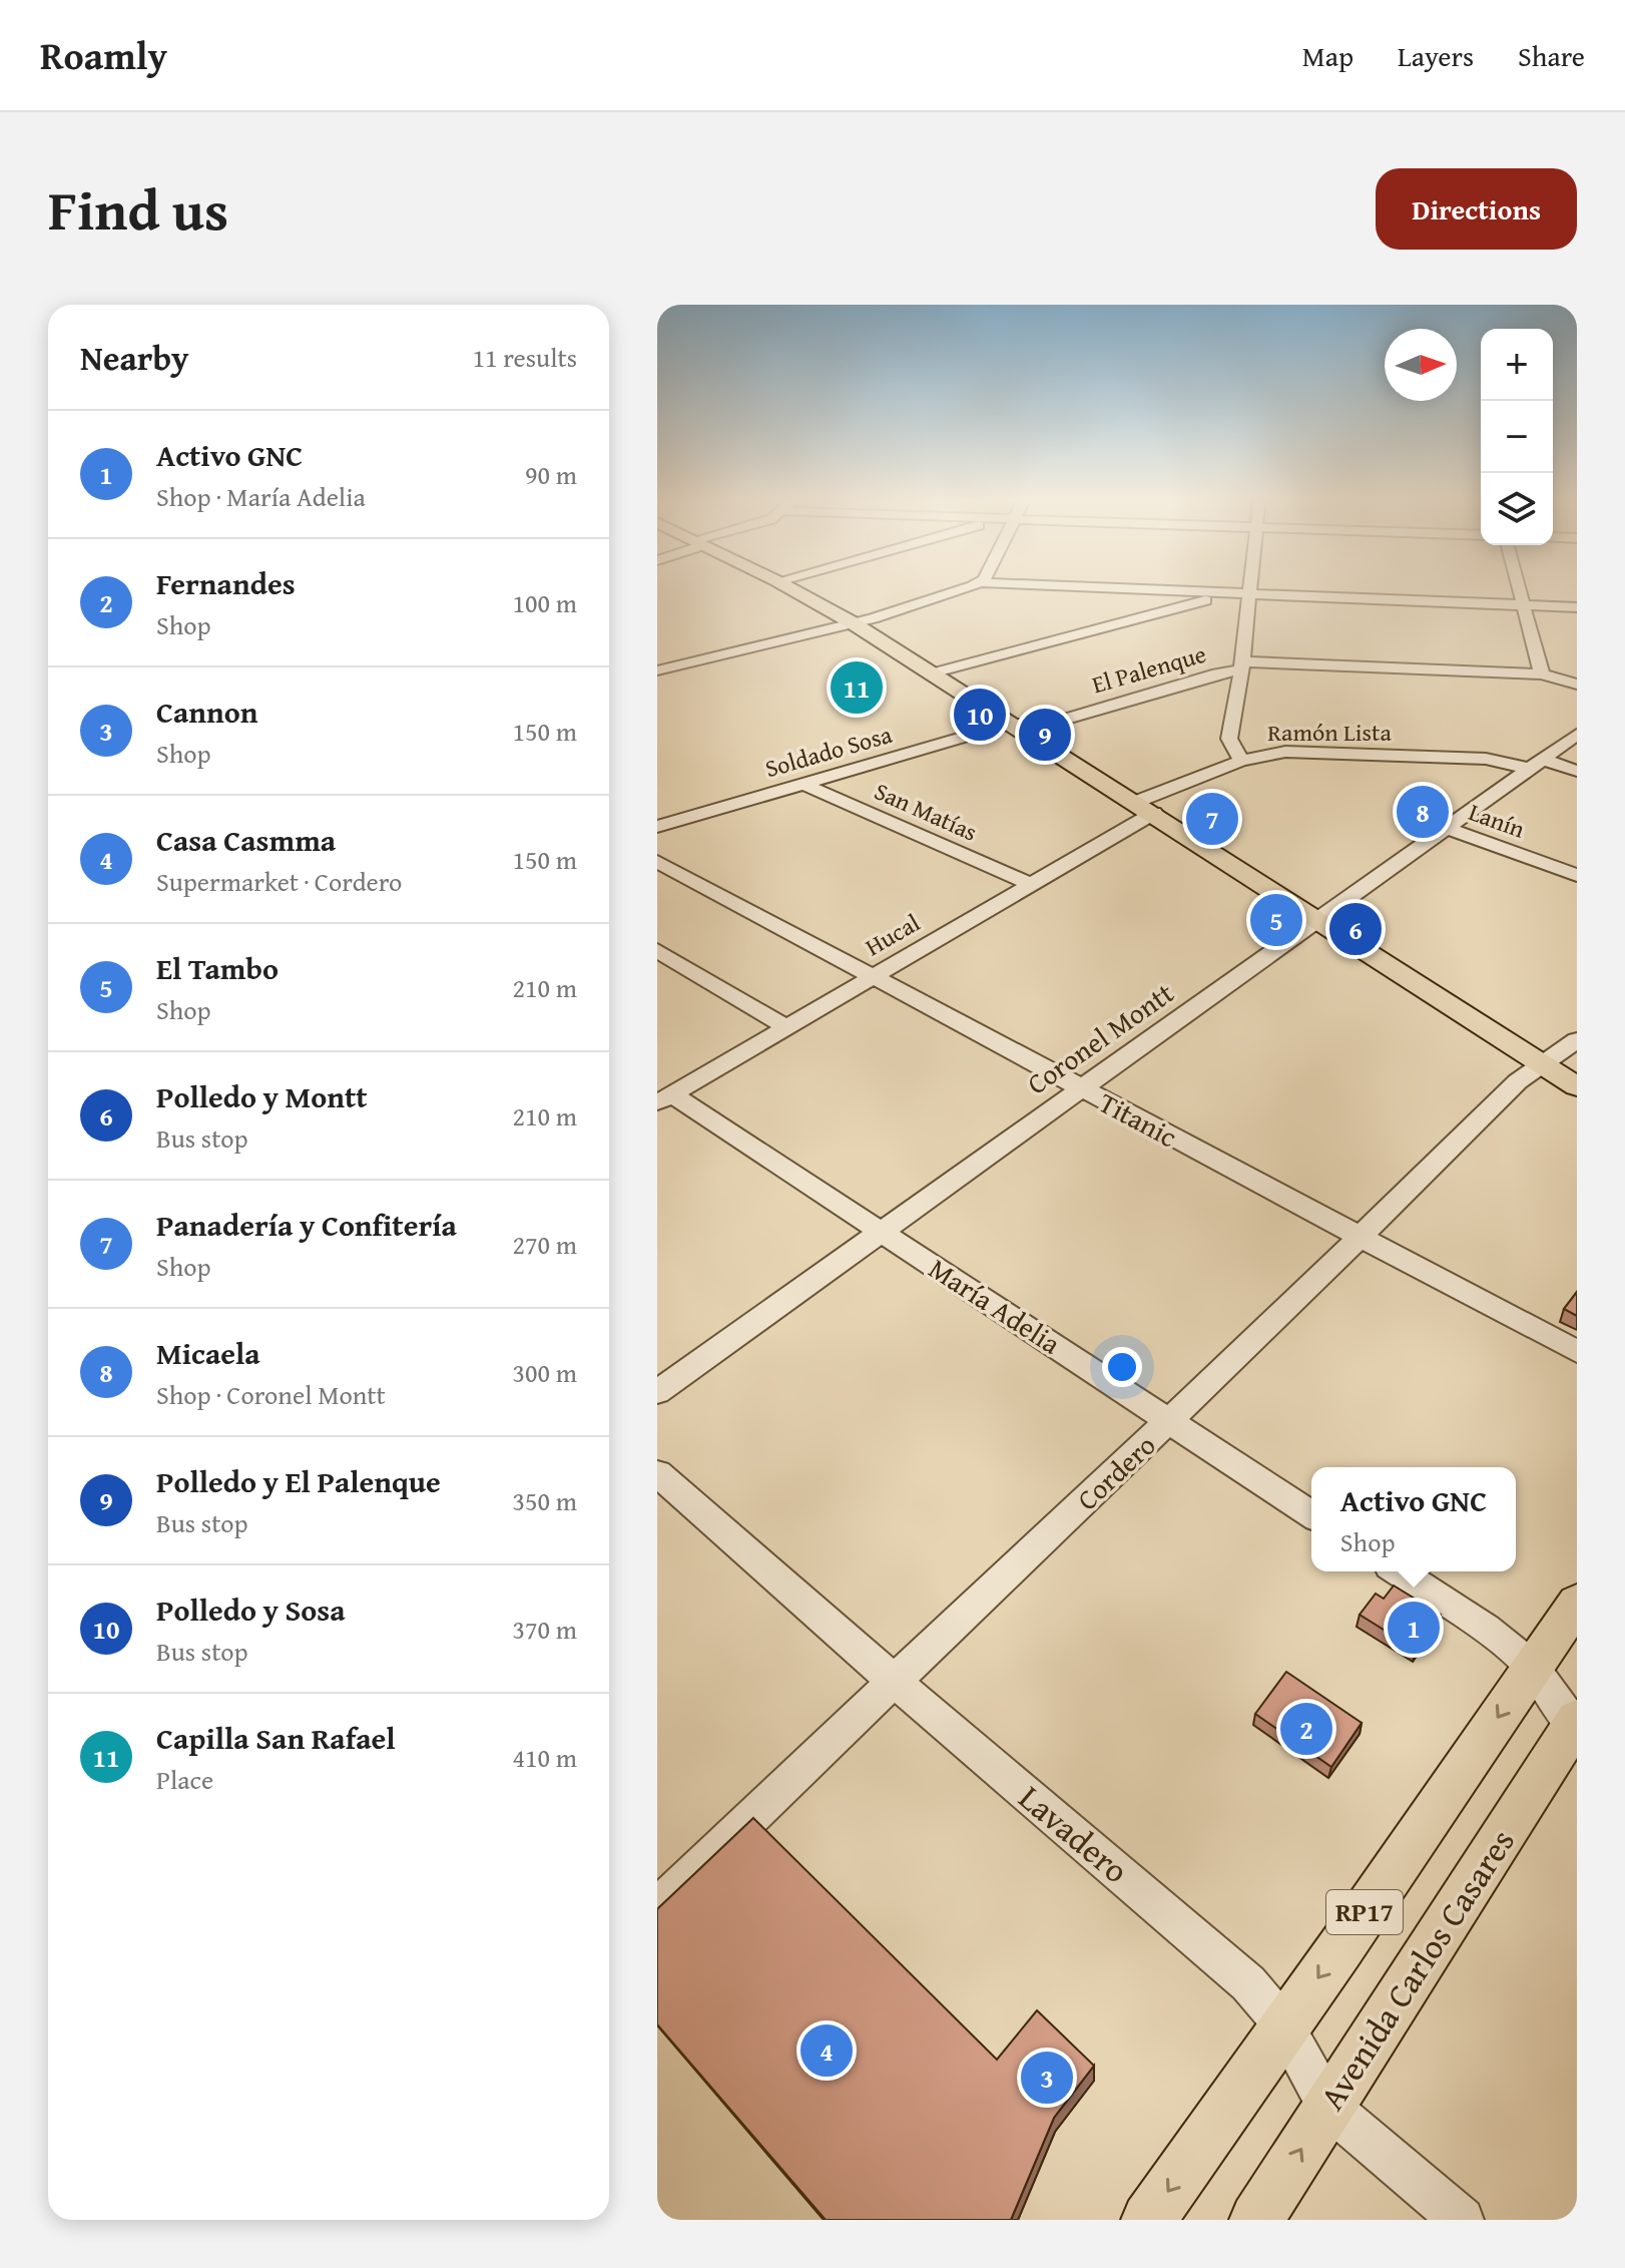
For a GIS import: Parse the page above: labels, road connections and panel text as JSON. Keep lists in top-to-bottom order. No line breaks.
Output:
{"streets":{"main road":["RP17","Avenida Carlos Casares"],"street":["El Palenque","Ramón Lista","Soldado Sosa","San Matías","Lanín","Hucal","Coronel Montt","Titanic","María Adelia","Cordero","Lavadero"]},"crossings":[["El Palenque","Soldado Sosa"],["Ramón Lista","Hucal"],["Ramón Lista","Coronel Montt"],["Soldado Sosa","San Matías"],["San Matías","Hucal"],["Lanín","Coronel Montt"],["Hucal","Titanic"],["Hucal","María Adelia"],["Coronel Montt","Titanic"],["Coronel Montt","María Adelia"],["Titanic","Cordero"],["María Adelia","Cordero"],["Cordero","Lavadero"],["Lavadero","RP17"],["Lavadero","Avenida Carlos Casares"]],"north":"right","page":{"header":"Roamly","nav":["Map","Layers","Share"],"title":"Find us","buttons":"Directions","heading":["Nearby","11 results"],"map_buttons":["+","−"],"list":[{"mark":"1","name":"Activo GNC","note":"Shop · María Adelia","value":"90 m"},{"mark":"2","name":"Fernandes","note":"Shop","value":"100 m"},{"mark":"3","name":"Cannon","note":"Shop","value":"150 m"},{"mark":"4","name":"Casa Casmma","note":"Supermarket · Cordero","value":"150 m"},{"mark":"5","name":"El Tambo","note":"Shop","value":"210 m"},{"mark":"6","name":"Polledo y Montt","note":"Bus stop","value":"210 m"},{"mark":"7","name":"Panadería y Confitería","note":"Shop","value":"270 m"},{"mark":"8","name":"Micaela","note":"Shop · Coronel Montt","value":"300 m"},{"mark":"9","name":"Polledo y El Palenque","note":"Bus stop","value":"350 m"},{"mark":"10","name":"Polledo y Sosa","note":"Bus stop","value":"370 m"},{"mark":"11","name":"Capilla San Rafael","note":"Place","value":"410 m"}],"pins":["11","10","9","8","7","5","6","1","2","4","3"],"popup":["Activo GNC","Shop"]}}
